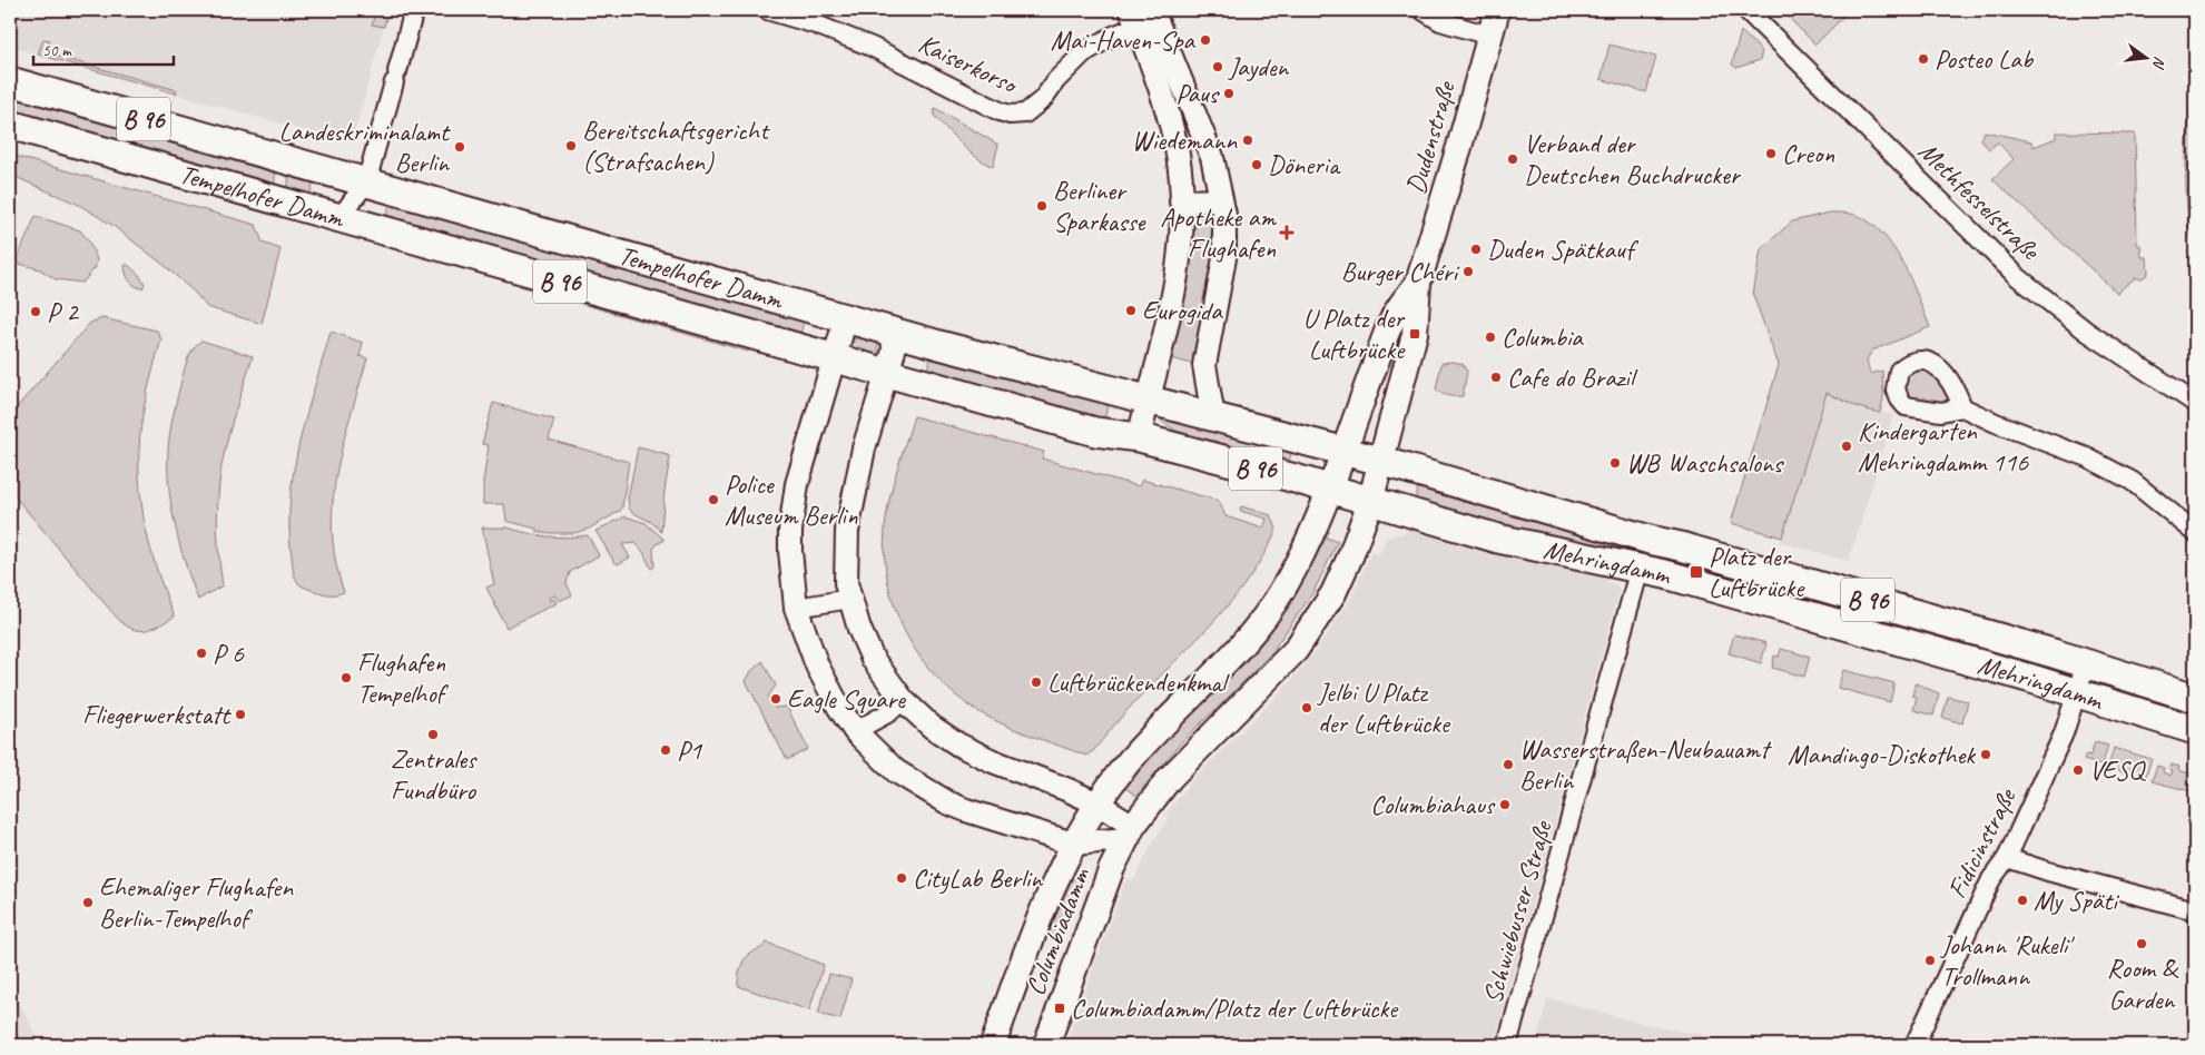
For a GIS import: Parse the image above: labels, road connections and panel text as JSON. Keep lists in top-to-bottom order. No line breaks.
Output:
{"streets":{"main road":["B 96","Dudenstraße","Tempelhofer Damm","Mehringdamm","Columbiadamm"],"street":["Kaiserkorso","Methfesselstraße","Fidicinstraße","Schwiebusser Straße"]},"crossings":[["Dudenstraße","Tempelhofer Damm"],["Dudenstraße","Mehringdamm"],["Tempelhofer Damm","Mehringdamm"],["Mehringdamm","Fidicinstraße"],["Mehringdamm","Schwiebusser Straße"]],"places":{"other":["Mai-Haven-Spa","Posteo Lab","Jayden","Paus","Wiedemann","Bereitschaftsgericht (Strafsachen)","Landeskriminalamt Berlin","Creon","Verband der Deutschen Buchdrucker","Döneria","Berliner Sparkasse","Duden Spätkauf","Burger Chéri","Eurogida","P 2","Columbia","Cafe do Brazil","Kindergarten Mehringdamm 116","WB Waschsalons","Police Museum Berlin","P 6","Flughafen Tempelhof","Luftbrückendenkmal","Eagle Square","Jelbi U Platz der Luftbrücke","Fliegerwerkstatt","Zentrales Fundbüro","P1","Mandingo-Diskothek","Wasserstraßen-Neubauamt Berlin","VESQ","Columbiahaus","CityLab Berlin","My Späti","Ehemaliger Flughafen Berlin-Tempelhof","Room & Garden","Johann 'Rukeli' Trollmann"],"health":["Apotheke am Flughafen"],"transit":["U Platz der Luftbrücke","Platz der Luftbrücke","Columbiadamm/Platz der Luftbrücke"]},"scale_bar":"50 m","north":"right"}
